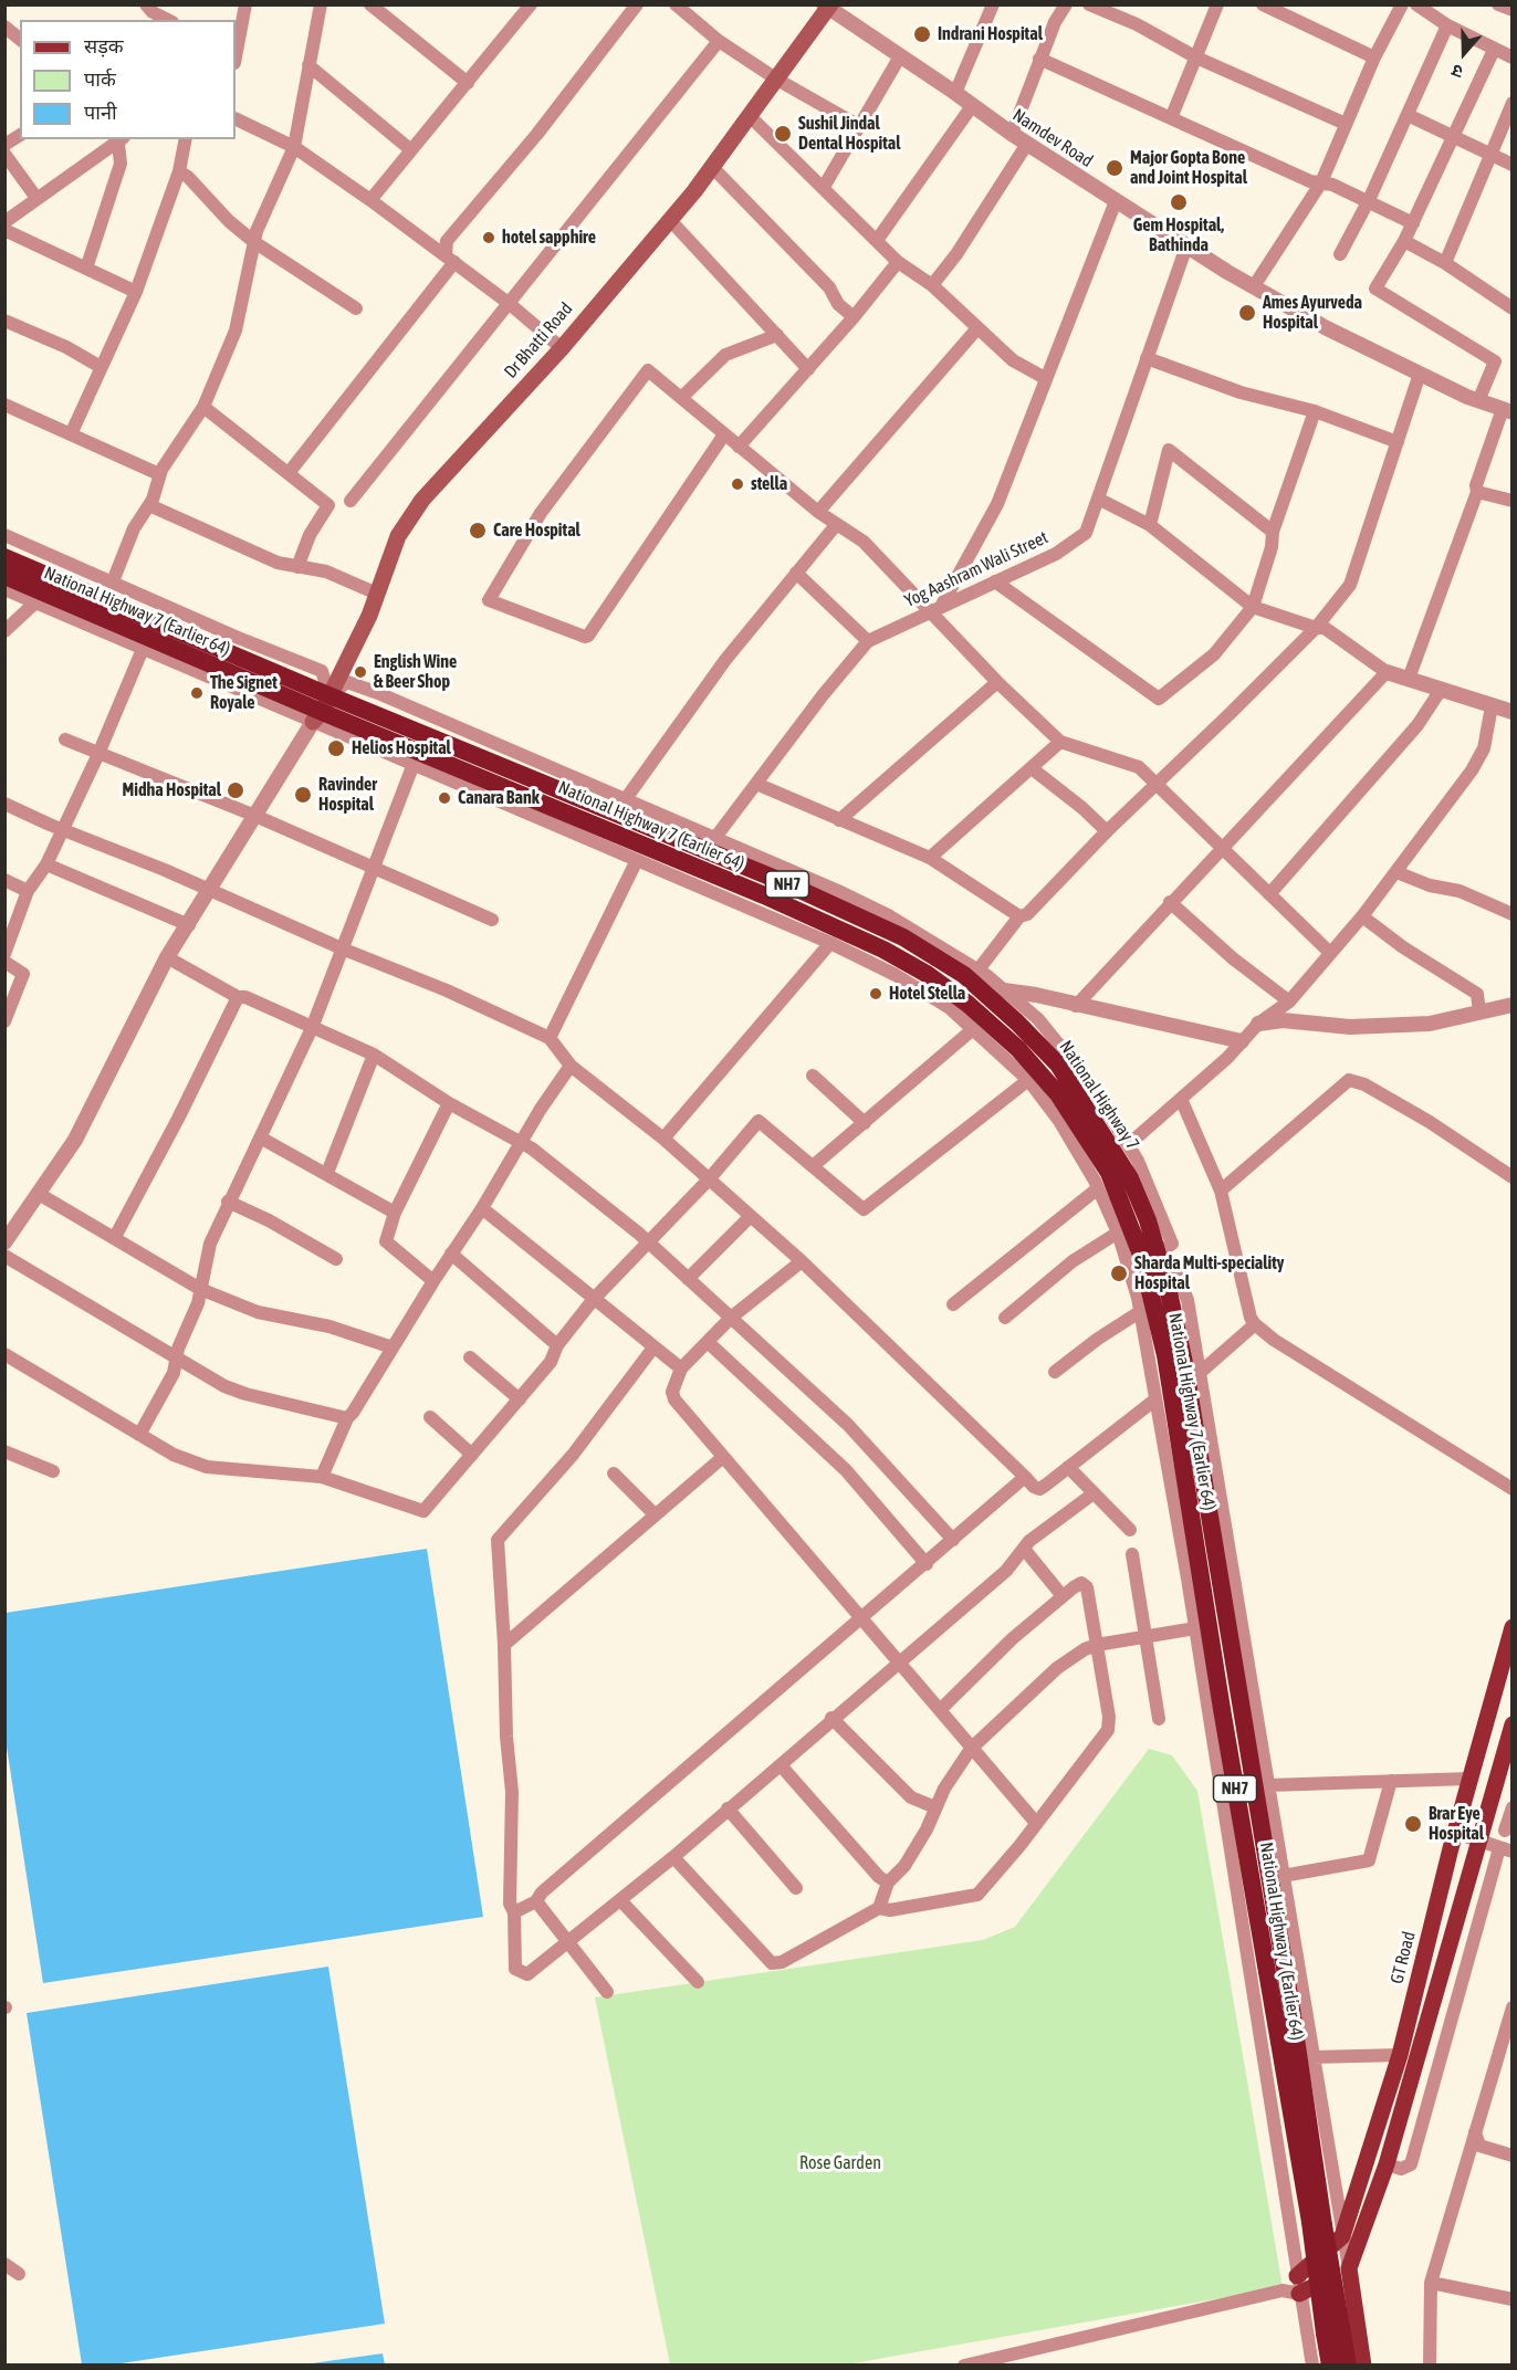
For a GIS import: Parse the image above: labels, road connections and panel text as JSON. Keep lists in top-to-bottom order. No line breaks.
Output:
{"streets":{"highway":["National Highway 7 (Earlier 64)","NH7","National Highway 7"],"main road":["Dr Bhatti Road","GT Road"],"street":["Namdev Road","Yog Aashram Wali Street"]},"crossings":[["Namdev Road","Dr Bhatti Road"],["Namdev Road","Yog Aashram Wali Street"],["Dr Bhatti Road","National Highway 7 (Earlier 64)"],["Dr Bhatti Road","National Highway 7"],["National Highway 7 (Earlier 64)","NH7"],["National Highway 7 (Earlier 64)","National Highway 7"]],"parks":["Rose Garden"],"places":["Indrani Hospital","Sushil Jindal Dental Hospital","Major Gopta Bone and Joint Hospital","Gem Hospital, Bathinda","hotel sapphire","Ames Ayurveda Hospital","stella","Care Hospital","English Wine & Beer Shop","The Signet Royale","Helios Hospital","Midha Hospital","Ravinder Hospital","Canara Bank","Hotel Stella","Sharda Multi-speciality Hospital","Brar Eye Hospital"],"legend":["सड़क","पार्क","पानी"],"north":"bottom"}
